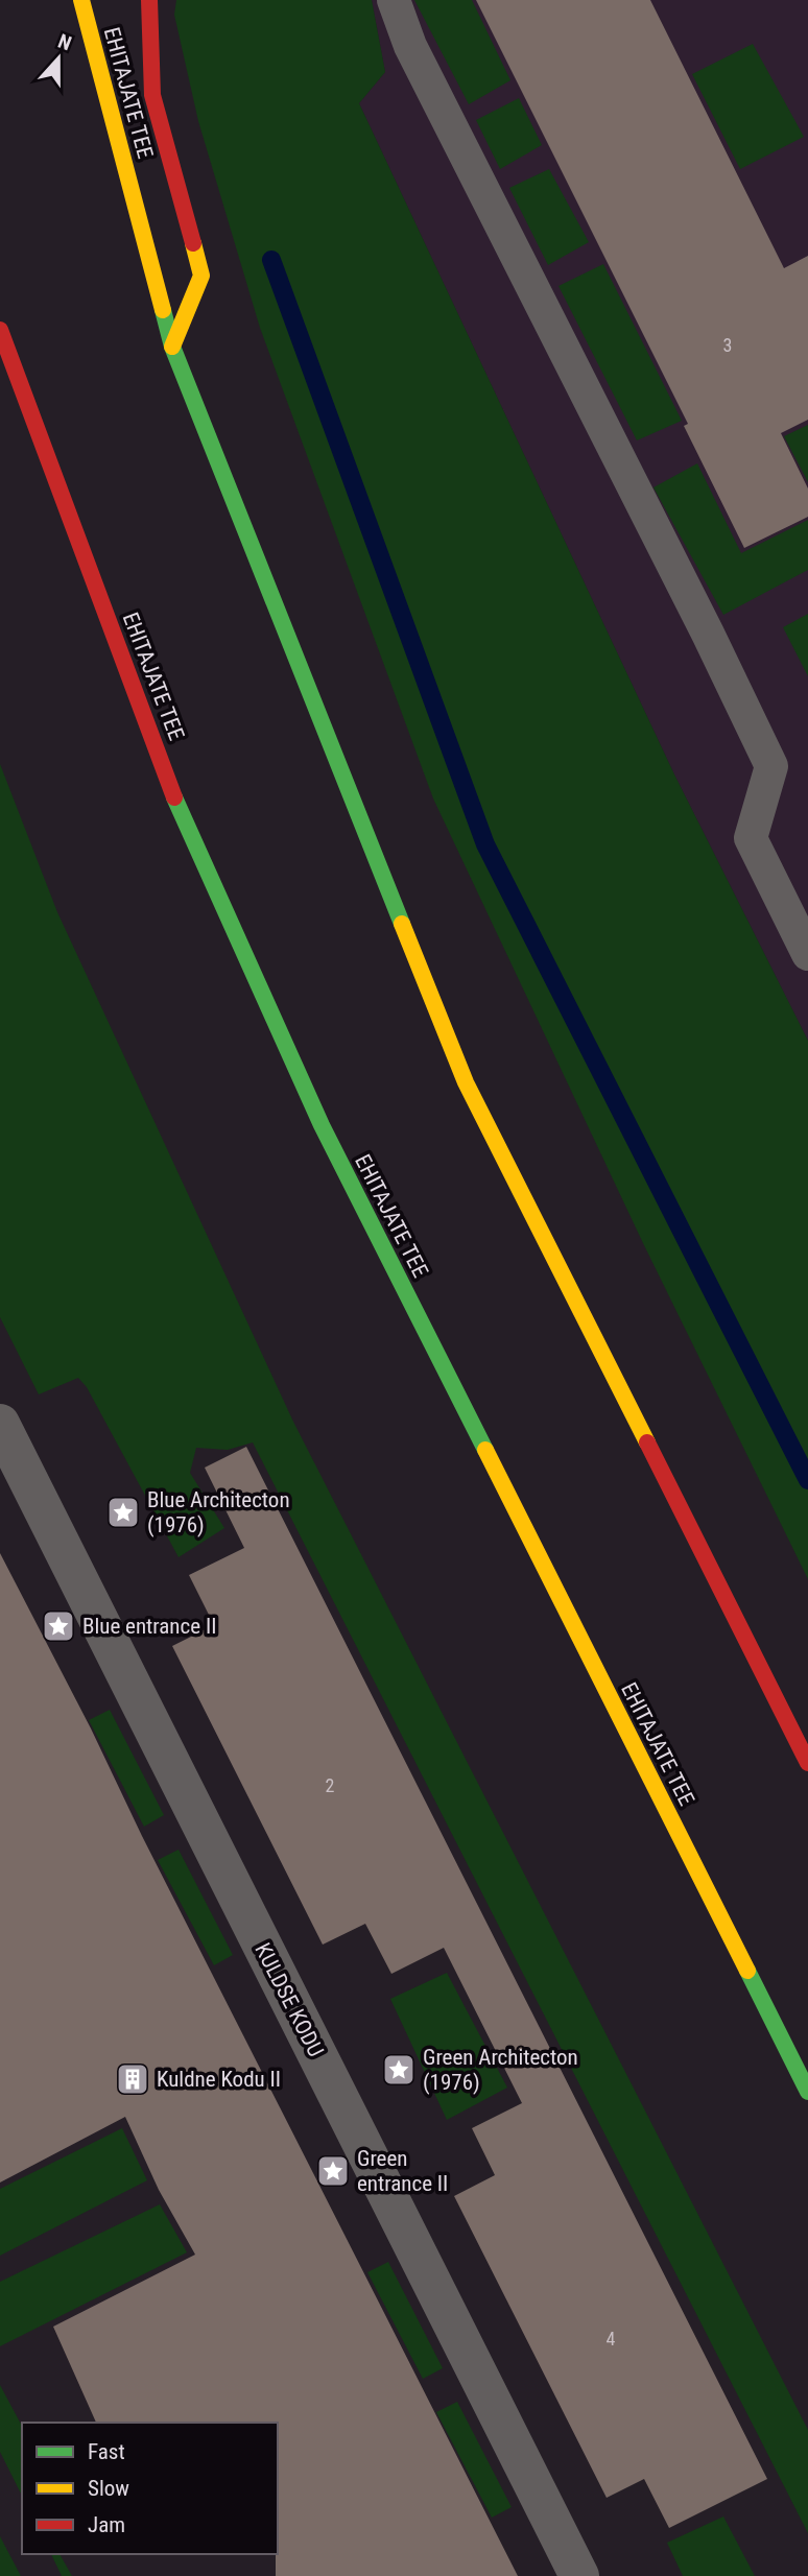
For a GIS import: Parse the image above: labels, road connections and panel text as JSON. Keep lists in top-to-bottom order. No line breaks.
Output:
{"streets":{"main road":["EHITAJATE TEE"],"street":["KULDSE KODU"]},"places":{"place":["Blue Architecton (1976)","Blue entrance II","Green Architecton (1976)","Green entrance II"],"building":["Kuldne Kodu II"]},"house_numbers":["3","2","4"],"legend":["Fast","Slow","Jam"],"north":"top"}
